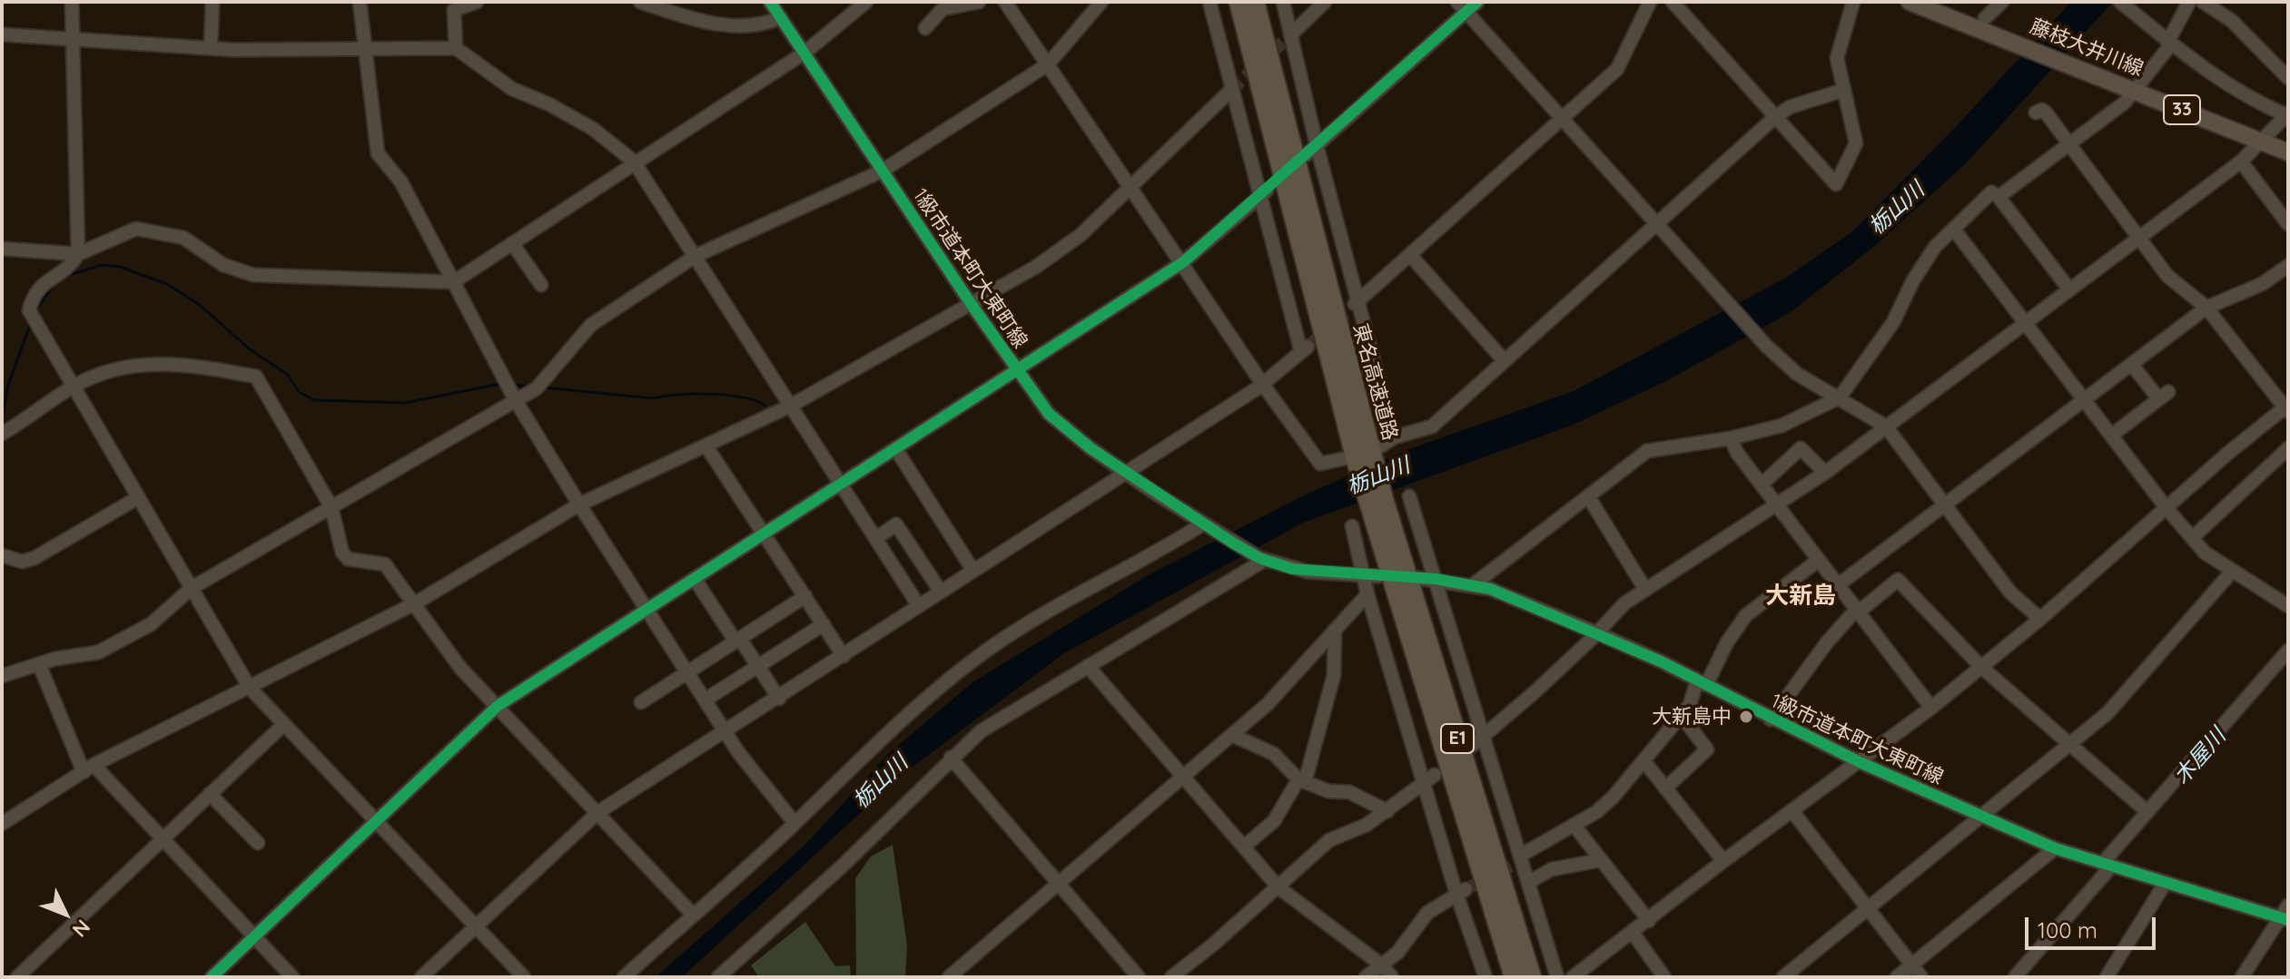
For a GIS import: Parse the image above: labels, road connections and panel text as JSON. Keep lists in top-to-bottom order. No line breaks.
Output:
{"streets":{"highway":["東名高速道路","E1"],"main road":["藤枝大井川線","33"],"street":["1級市道本町大東町線"]},"districts":["大新島"],"water":["栃山川","木屋川"],"places":["大新島中"],"scale_bar":"100 m","north":"bottom right"}
